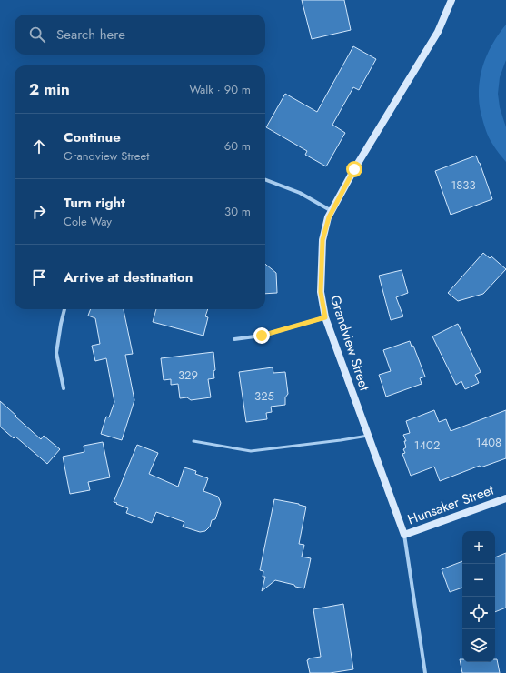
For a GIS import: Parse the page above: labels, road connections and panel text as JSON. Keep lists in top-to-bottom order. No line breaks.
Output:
{"streets":{"main road":["Grandview Street","Hunsaker Street"]},"crossings":[["Grandview Street","Hunsaker Street"]],"house_numbers":["1833","329","325","1408","1402"],"page":{"search":"Search here","heading":["2 min","Walk · 90 m"],"list":[["Continue","Grandview Street","60 m"],["Turn right","Cole Way","30 m"],"Arrive at destination"],"map_buttons":["+","−"]}}
